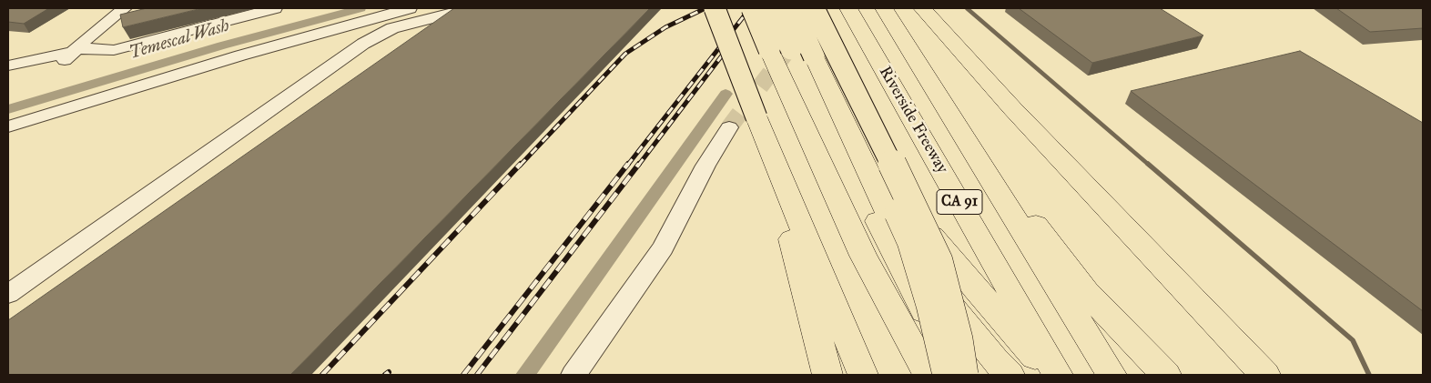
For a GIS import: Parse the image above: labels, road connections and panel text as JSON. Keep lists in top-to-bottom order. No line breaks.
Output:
{"streets":{"highway":["Riverside Freeway","CA 91"]},"water":["Temescal Wash"]}
